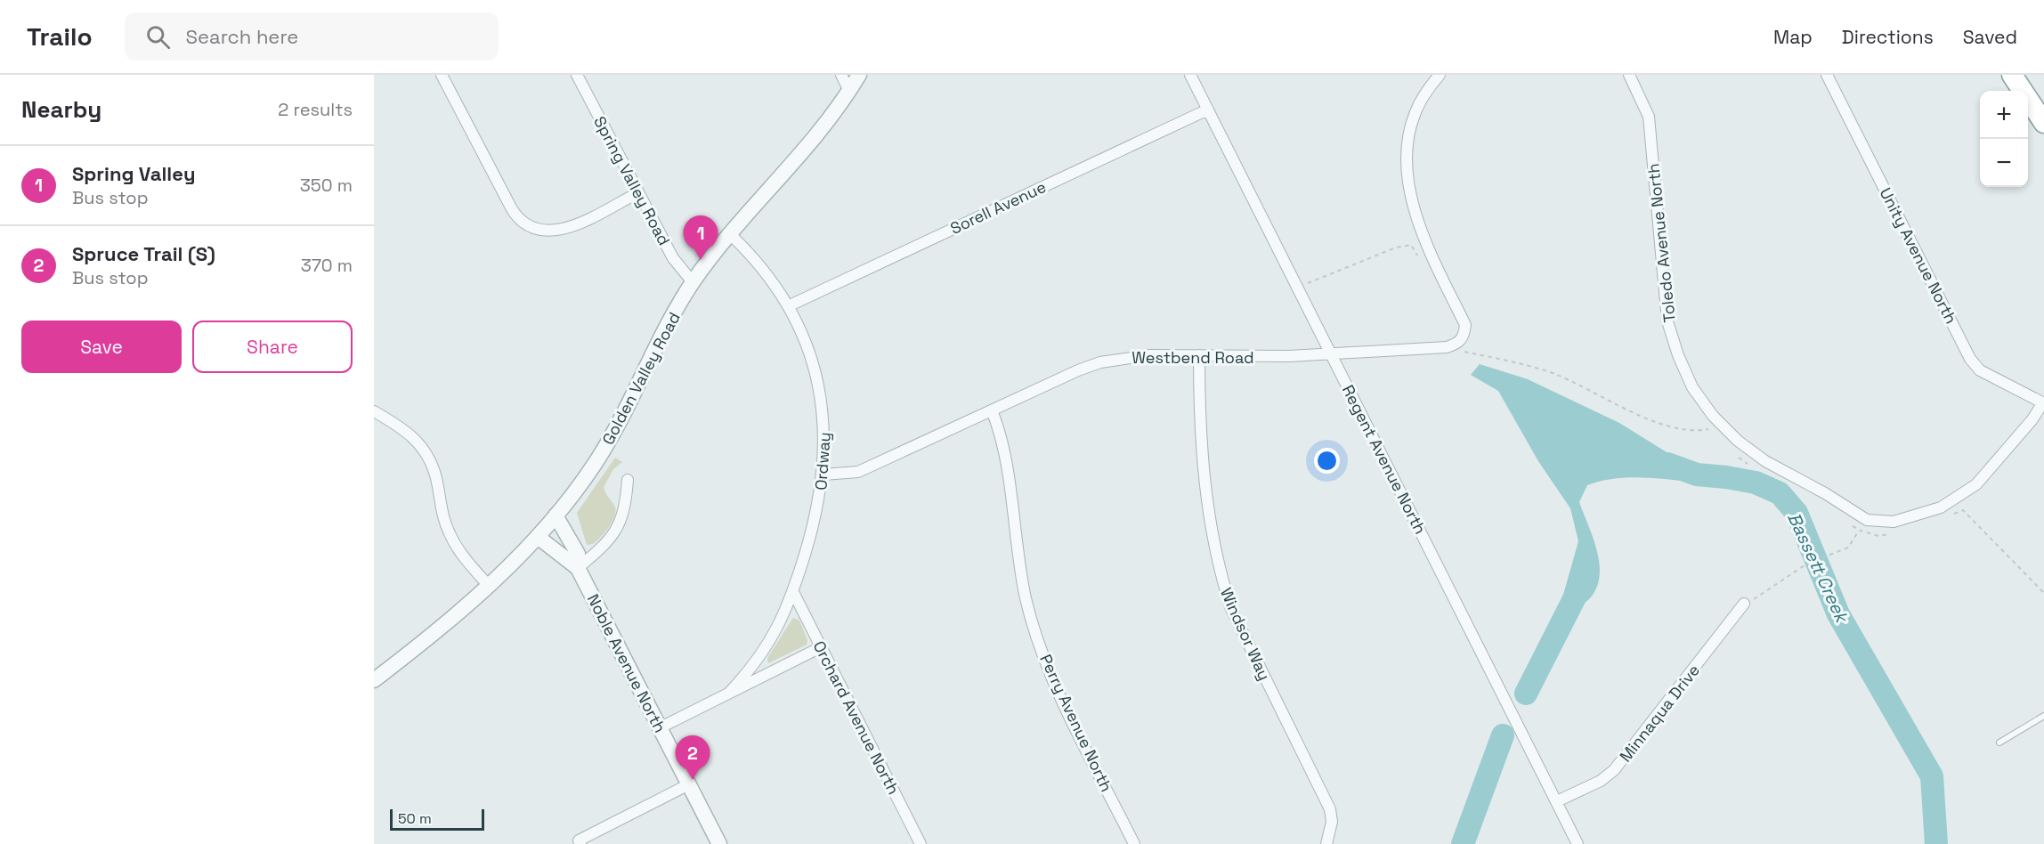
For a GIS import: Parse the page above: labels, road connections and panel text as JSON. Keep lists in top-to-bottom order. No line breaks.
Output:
{"streets":{"street":["Spring Valley Road","Sorell Avenue","Toledo Avenue North","Unity Avenue North","Westbend Road","Golden Valley Road","Regent Avenue North","Ordway","Windsor Way","Noble Avenue North","Minnaqua Drive","Orchard Avenue North","Perry Avenue North"]},"crossings":[["Spring Valley Road","Golden Valley Road"],["Sorell Avenue","Regent Avenue North"],["Sorell Avenue","Ordway"],["Toledo Avenue North","Unity Avenue North"],["Westbend Road","Regent Avenue North"],["Westbend Road","Ordway"],["Westbend Road","Windsor Way"],["Westbend Road","Perry Avenue North"],["Golden Valley Road","Ordway"],["Golden Valley Road","Noble Avenue North"],["Regent Avenue North","Minnaqua Drive"],["Ordway","Noble Avenue North"],["Ordway","Orchard Avenue North"]],"water":["Bassett Creek"],"scale_bar":"50 m","page":{"header":"Trailo","search":"Search here","nav":["Map","Directions","Saved"],"heading":["Nearby","2 results"],"map_buttons":["+","−"],"list":[{"mark":"1","name":"Spring Valley","note":"Bus stop","value":"350 m"},{"mark":"2","name":"Spruce Trail (S)","note":"Bus stop","value":"370 m"}],"pins":["1","2"],"buttons":["Save","Share"],"scale":"50 m"}}
